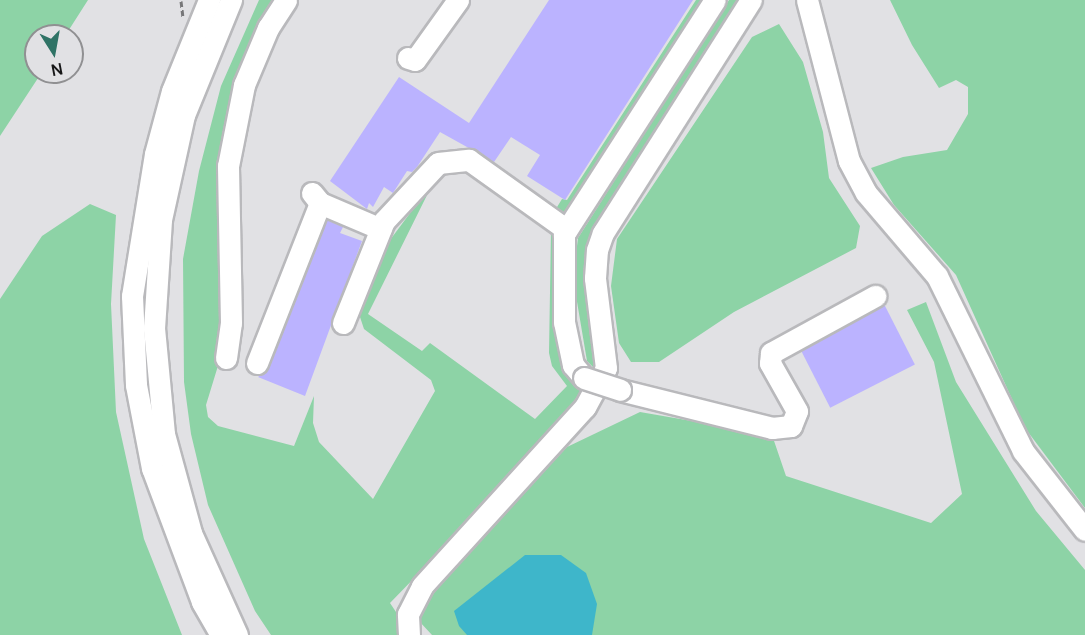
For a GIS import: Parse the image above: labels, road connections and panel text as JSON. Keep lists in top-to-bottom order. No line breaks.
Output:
{"north":"bottom"}
